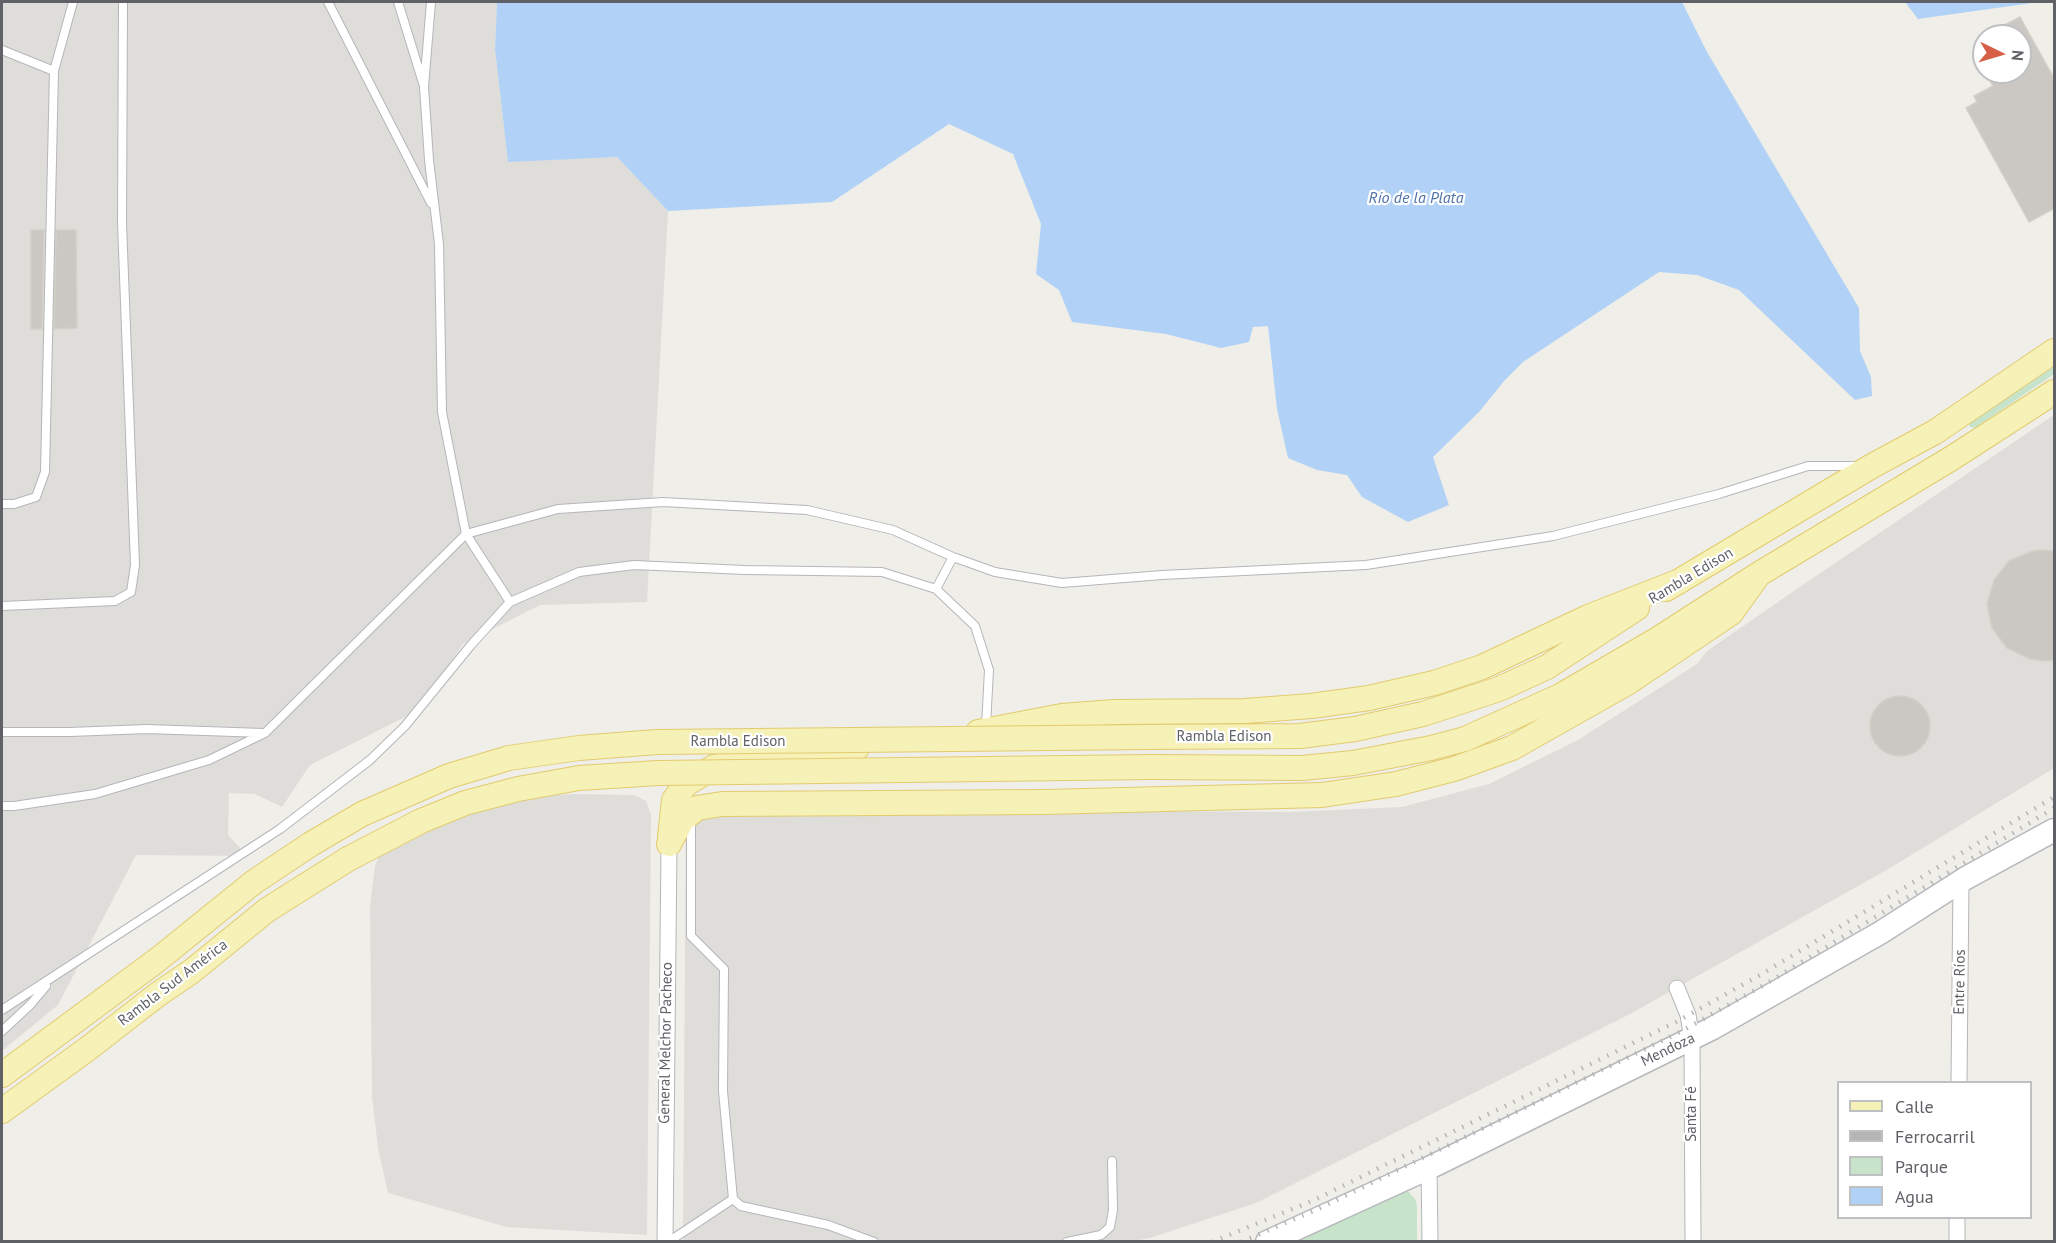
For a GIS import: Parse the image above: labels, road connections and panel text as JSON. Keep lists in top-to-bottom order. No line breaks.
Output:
{"streets":{"main road":["Rambla Edison","Rambla Sud América"],"street":["Entre Ríos","General Melchor Pacheco","Mendoza","Santa Fé"]},"crossings":[["Rambla Edison","Rambla Sud América"],["Entre Ríos","Mendoza"],["Mendoza","Santa Fé"]],"water":["Río de la Plata"],"legend":["Calle","Ferrocarril","Parque","Agua"],"north":"right"}
